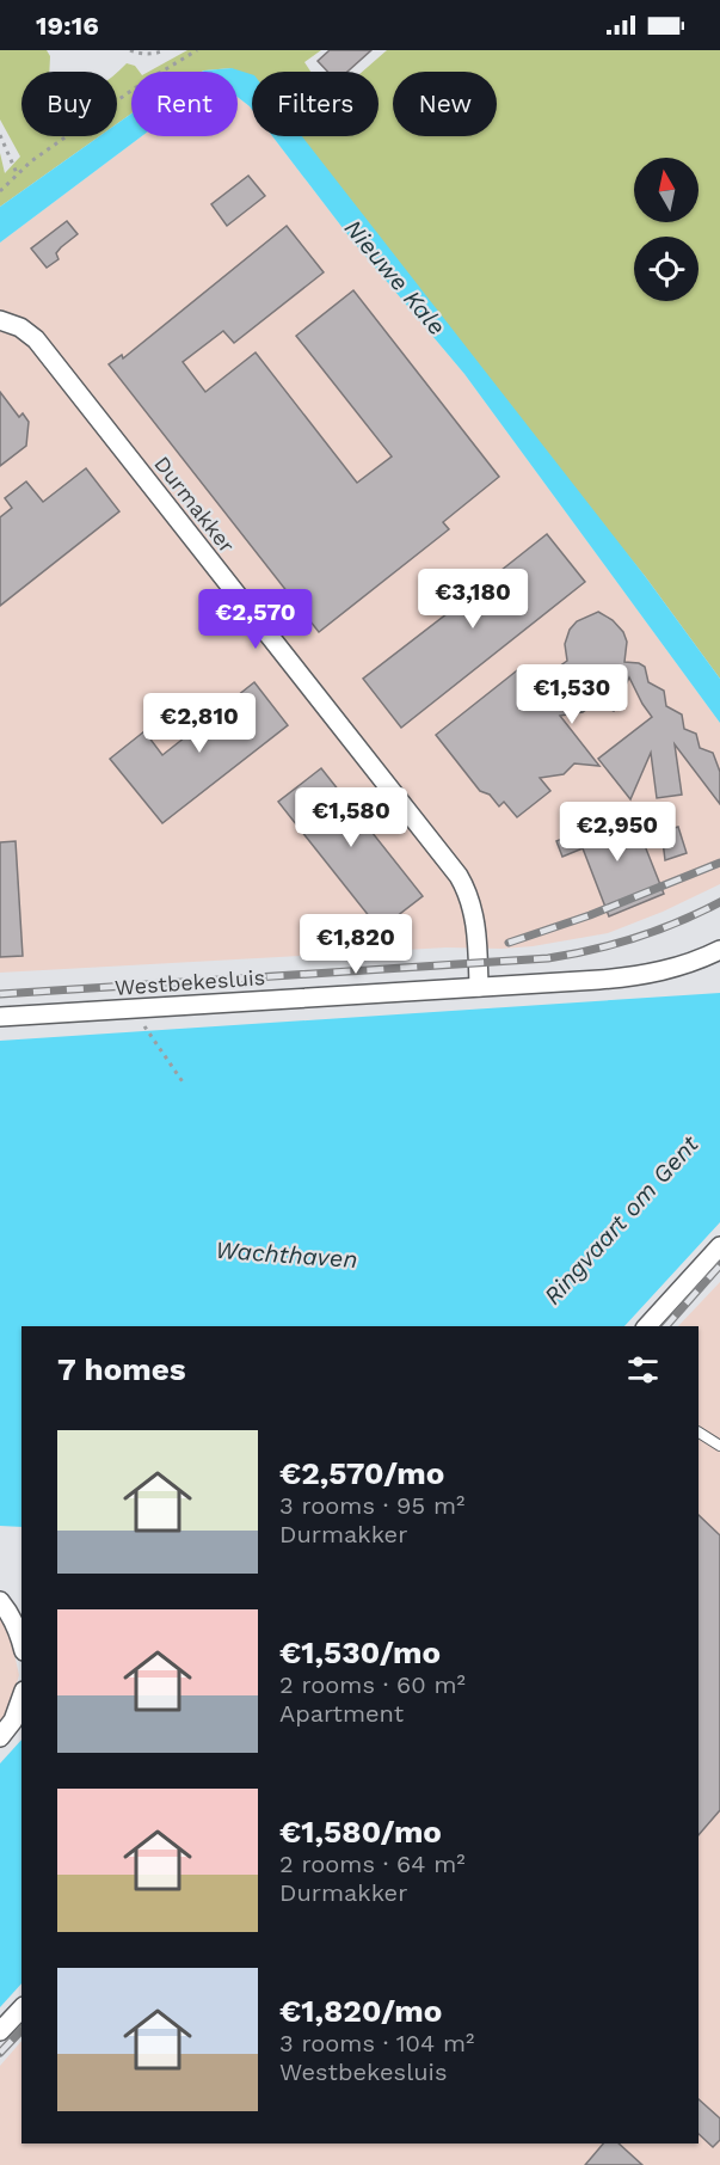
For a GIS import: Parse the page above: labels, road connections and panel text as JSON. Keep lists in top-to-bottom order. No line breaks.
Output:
{"streets":{"street":["Durmakker","Westbekesluis"]},"crossings":[["Durmakker","Westbekesluis"]],"water":["Nieuwe Kale","Ringvaart om Gent","Wachthaven"],"north":"top","page":{"status":"19:16","chip":["Buy","Rent","Filters","New"],"price":["€3,180","€2,570","€1,530","€2,810","€1,580","€2,950","€1,820"],"heading":"7 homes","list":[{"name":"€2,570/mo","note":"3 rooms · 95 m² · Durmakker"},{"name":"€1,530/mo","note":"2 rooms · 60 m² · Apartment"},{"name":"€1,580/mo","note":"2 rooms · 64 m² · Durmakker"},{"name":"€1,820/mo","note":"3 rooms · 104 m² · Westbekesluis"}]}}
